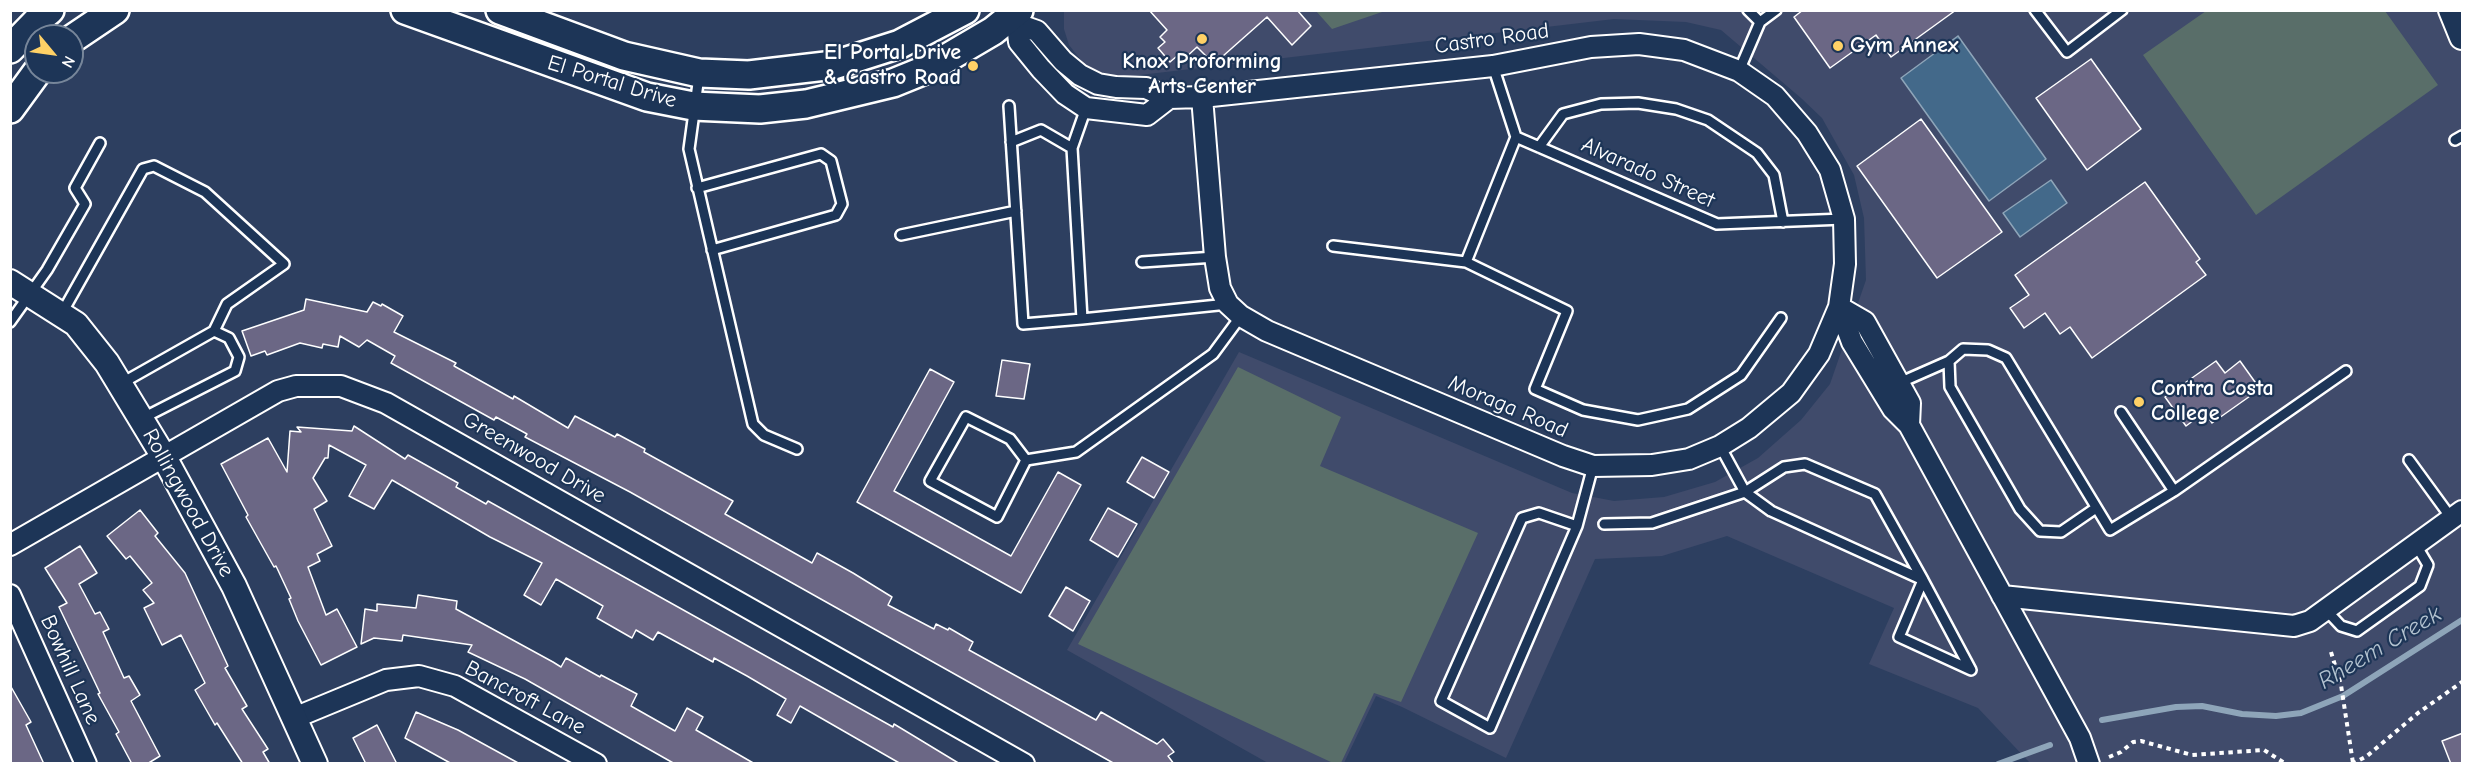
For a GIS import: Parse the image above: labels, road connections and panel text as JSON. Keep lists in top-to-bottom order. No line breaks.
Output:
{"streets":{"main road":["El Portal Drive"],"street":["Castro Road","Moraga Road","Greenwood Drive","Rollingwood Drive","Bowhill Lane","Bancroft Lane"],"lane":["Alvarado Street"]},"crossings":[["Castro Road","El Portal Drive"],["Castro Road","Alvarado Street"],["Castro Road","Moraga Road"],["Alvarado Street","Moraga Road"],["Greenwood Drive","Rollingwood Drive"],["Rollingwood Drive","Bancroft Lane"]],"water":["Rheem Creek"],"places":["Knox Proforming Arts Center","Gym Annex","El Portal Drive & Castro Road","Contra Costa College"],"north":"bottom right"}
